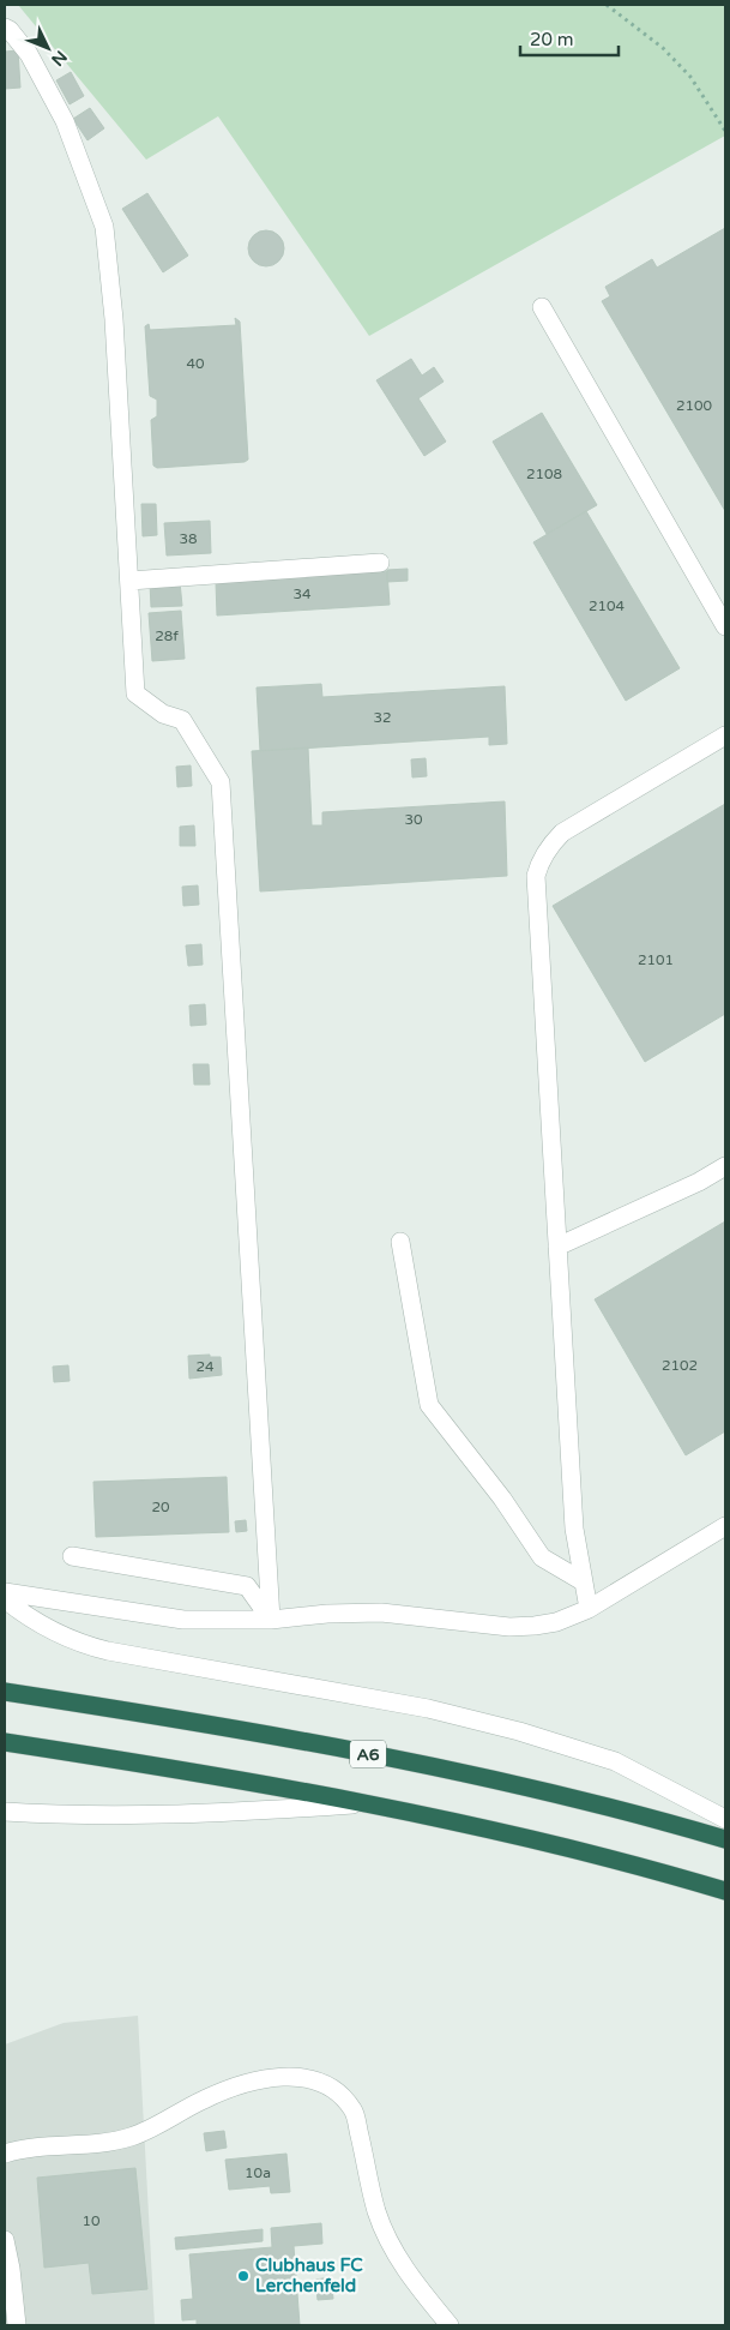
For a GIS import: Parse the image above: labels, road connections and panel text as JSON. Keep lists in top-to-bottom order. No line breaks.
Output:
{"streets":{"highway":["A6"]},"places":["Clubhaus FC Lerchenfeld"],"house_numbers":["40","2100","2108","38","34","2104","28f","32","30","2101","2102","24","20","10a","10"],"scale_bar":"20 m","north":"bottom right"}
